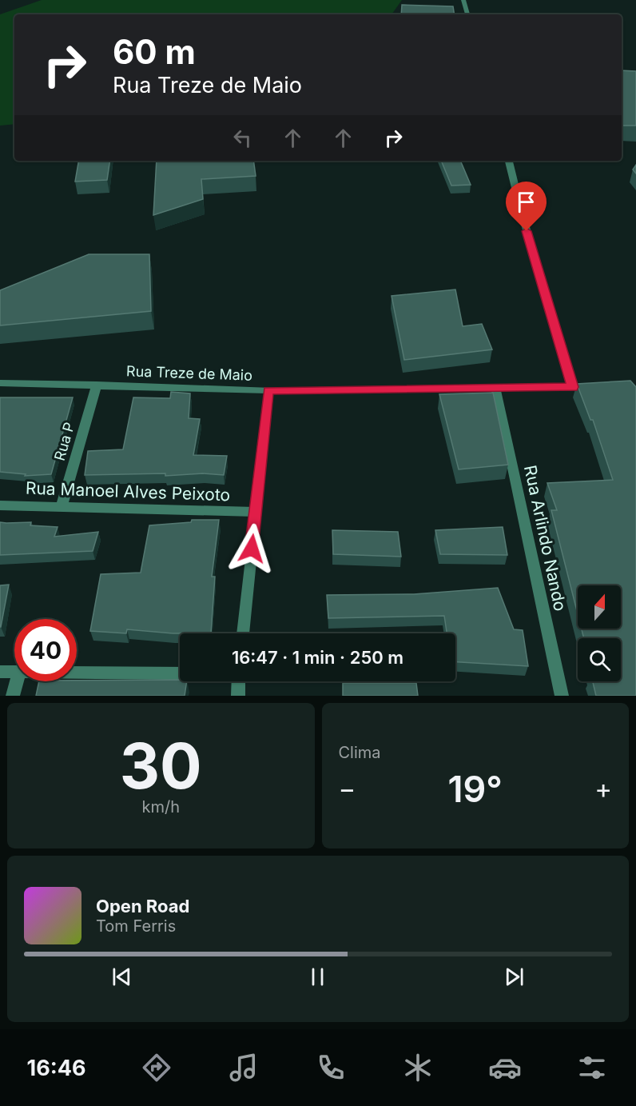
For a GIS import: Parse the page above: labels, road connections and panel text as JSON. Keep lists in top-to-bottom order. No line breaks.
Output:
{"streets":{"street":["Rua Treze de Maio","Rua P","Rua Manoel Alves Peixoto","Rua Arlindo Nando"]},"crossings":[["Rua Treze de Maio","Rua P"],["Rua Treze de Maio","Rua Arlindo Nando"],["Rua P","Rua Manoel Alves Peixoto"]],"north":"top","page":{"turn":["60 m","Rua Treze de Maio"],"limit":"40","trip":"16:47 · 1 min · 250 m","tile":[["30","km/h"],"Clima"],"heat":["−","19°","+"],"song":["Open Road","Tom Ferris"],"tabs":"16:46"}}
